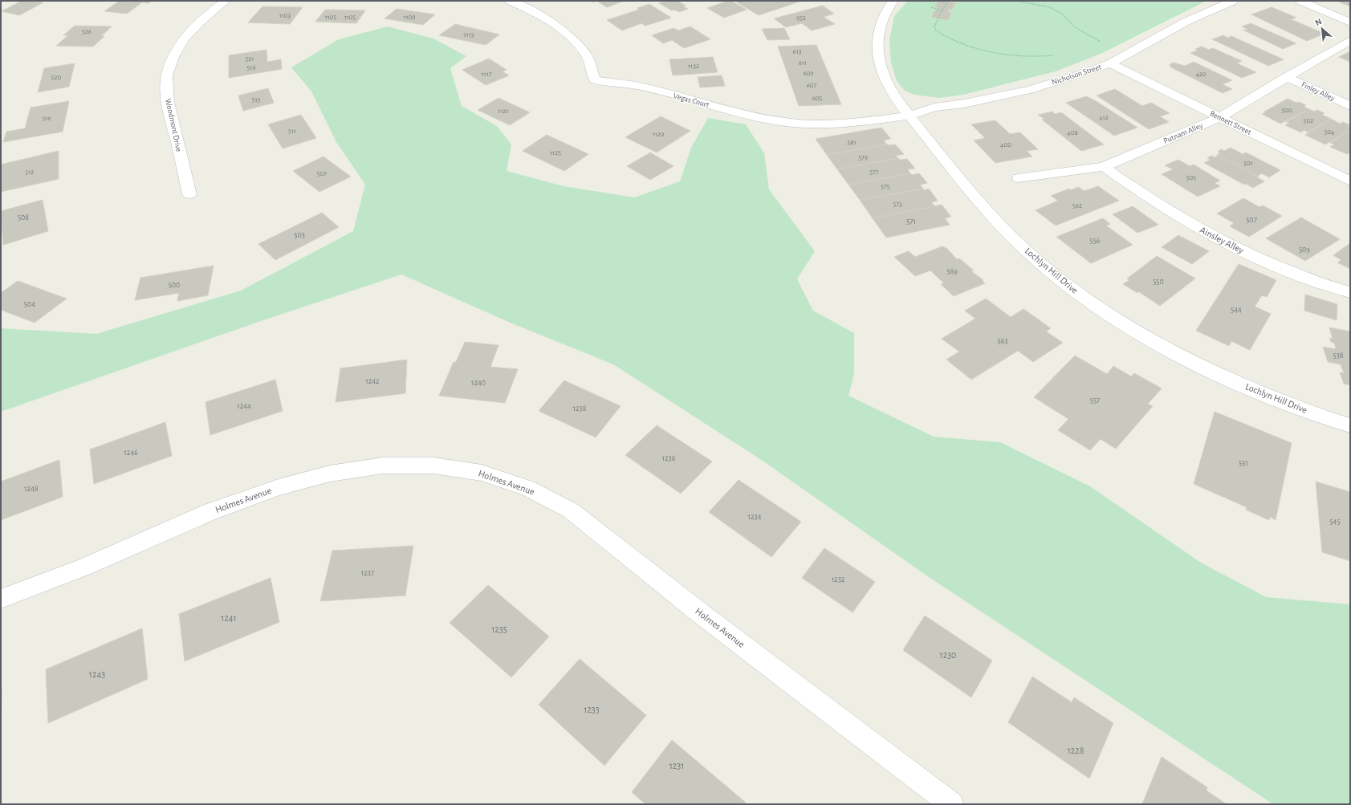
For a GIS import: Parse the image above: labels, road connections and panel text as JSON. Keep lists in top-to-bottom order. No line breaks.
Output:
{"streets":{"street":["Nicholson Street","Finley Alley","Vegas Court","Bennett Street","Woodmont Drive","Putnam Alley","Ainsley Alley","Lochlyn Hill Drive","Holmes Avenue"]},"crossings":[["Nicholson Street","Vegas Court"],["Nicholson Street","Bennett Street"],["Nicholson Street","Lochlyn Hill Drive"],["Finley Alley","Putnam Alley"],["Vegas Court","Lochlyn Hill Drive"],["Bennett Street","Putnam Alley"],["Putnam Alley","Ainsley Alley"]],"house_numbers":["1103","1105","1105","1109","952","526","1113","613","521","611","1132","519","609","1117","420","520","607","605","515","500","1121","412","516","502","511","504","408","1129","581","400","1125","579","501","512","577","507","505","575","573","562","508","507","571","503","556","509","569","550","500","504","544","563","538","1242","1240","557","1244","1238","1246","1236","551","1248","1234","545","1237","1232","1241","1235","1230","1243","1233","1228","1231"],"north":"top left"}
